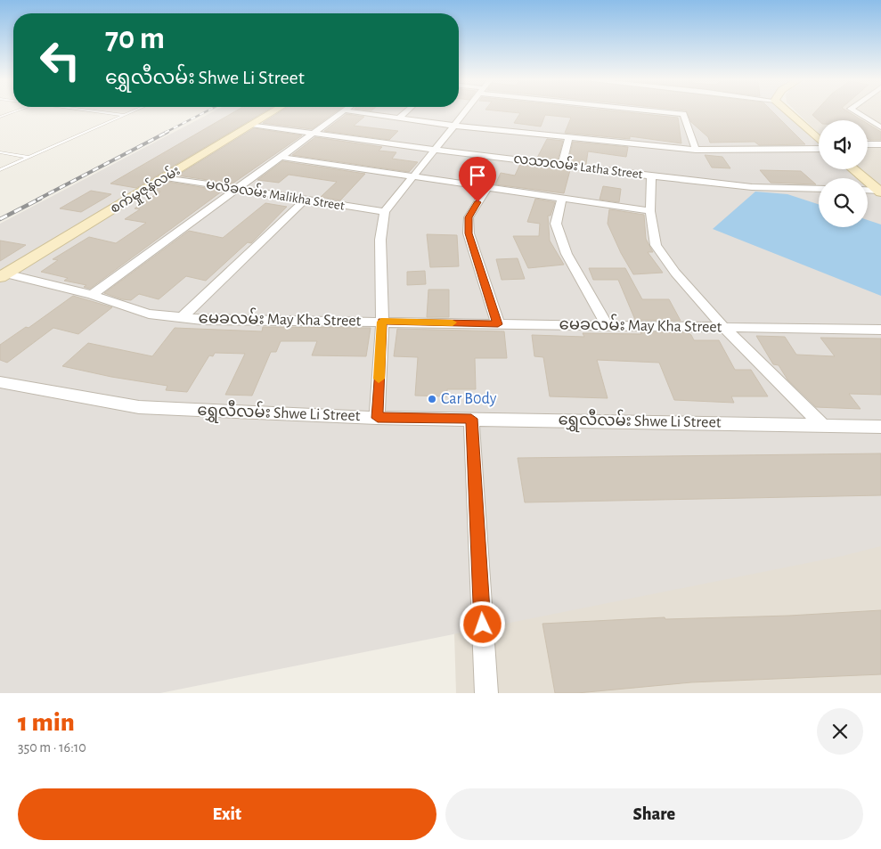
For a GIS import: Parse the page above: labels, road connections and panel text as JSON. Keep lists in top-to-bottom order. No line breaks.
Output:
{"streets":{"street":["လသာလမ်း Latha Street","စက်မှုဇုန်လမ်း","မလိခလမ်း Malikha Street","မေခလမ်း May Kha Street","ရွှေလီလမ်း Shwe Li Street"]},"crossings":[["လသာလမ်း Latha Street","စက်မှုဇုန်လမ်း"],["စက်မှုဇုန်လမ်း","မလိခလမ်း Malikha Street"],["စက်မှုဇုန်လမ်း","မေခလမ်း May Kha Street"]],"places":["Car B0dy"],"page":{"turn":["70 m","ရွှေလီလမ်း Shwe Li Street"],"heading":["1 min","350 m · 16:10"],"buttons":["Exit","Share"]}}
